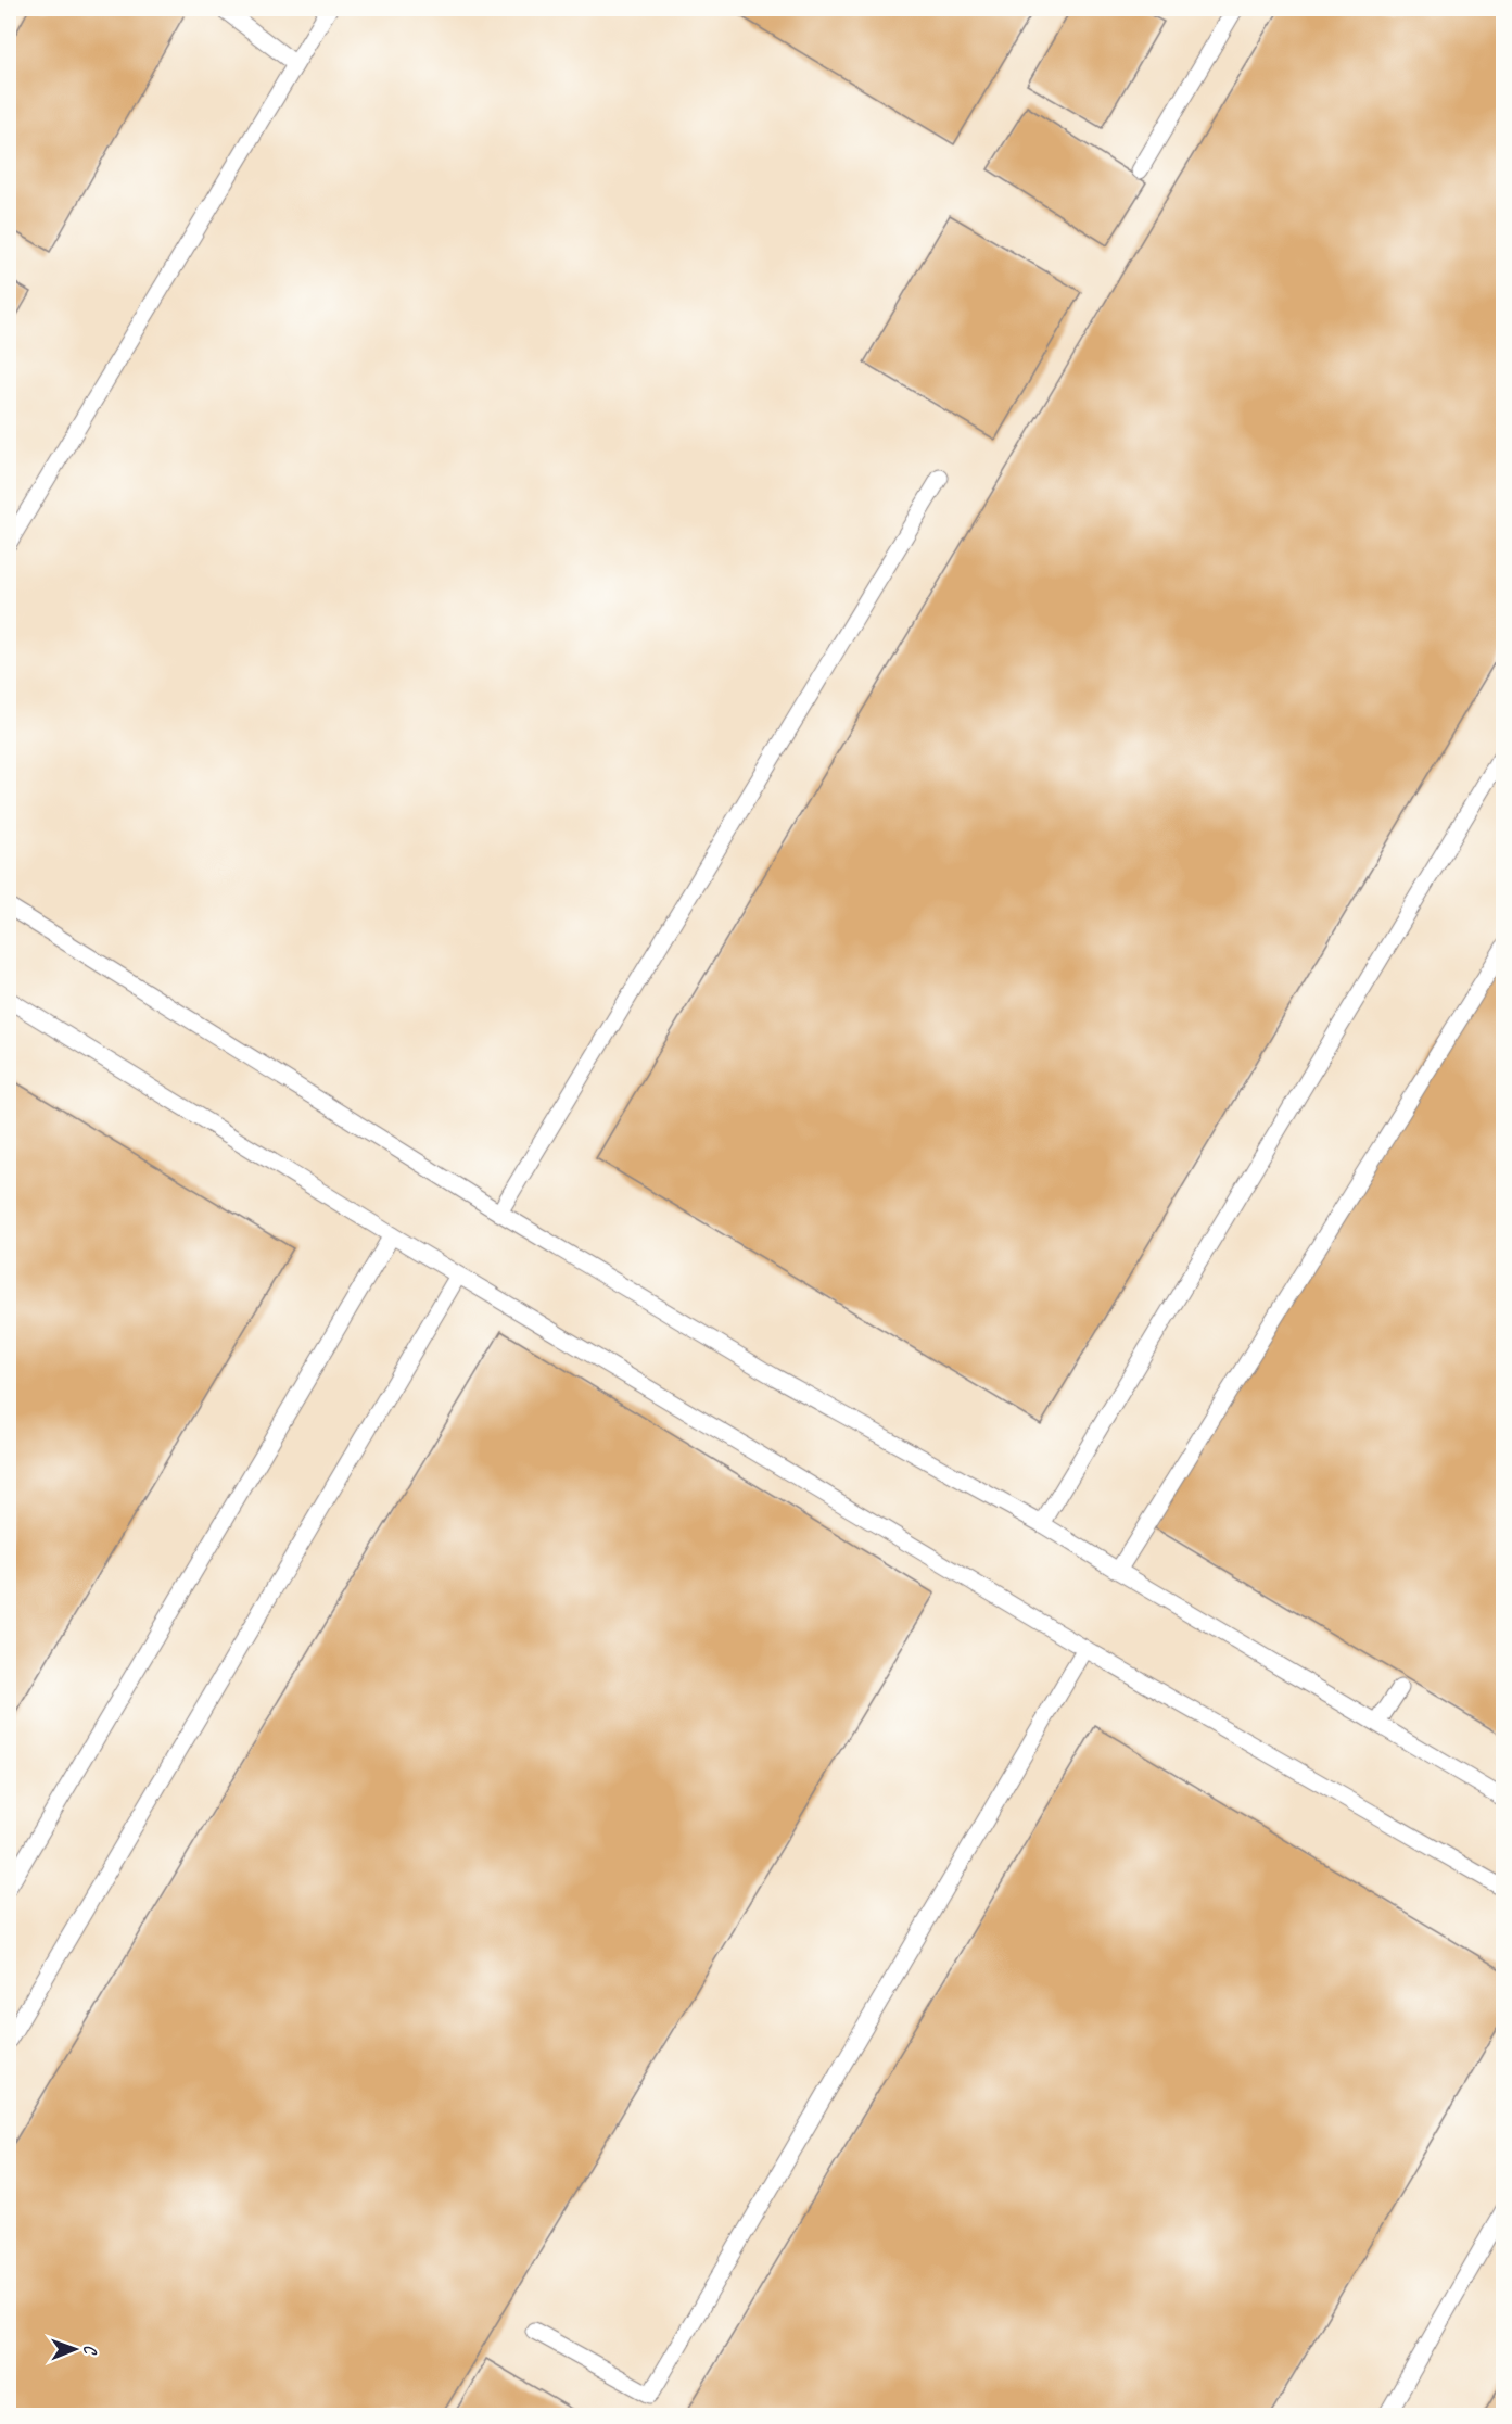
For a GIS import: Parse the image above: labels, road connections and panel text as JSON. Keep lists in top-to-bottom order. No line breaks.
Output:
{"north":"right"}
